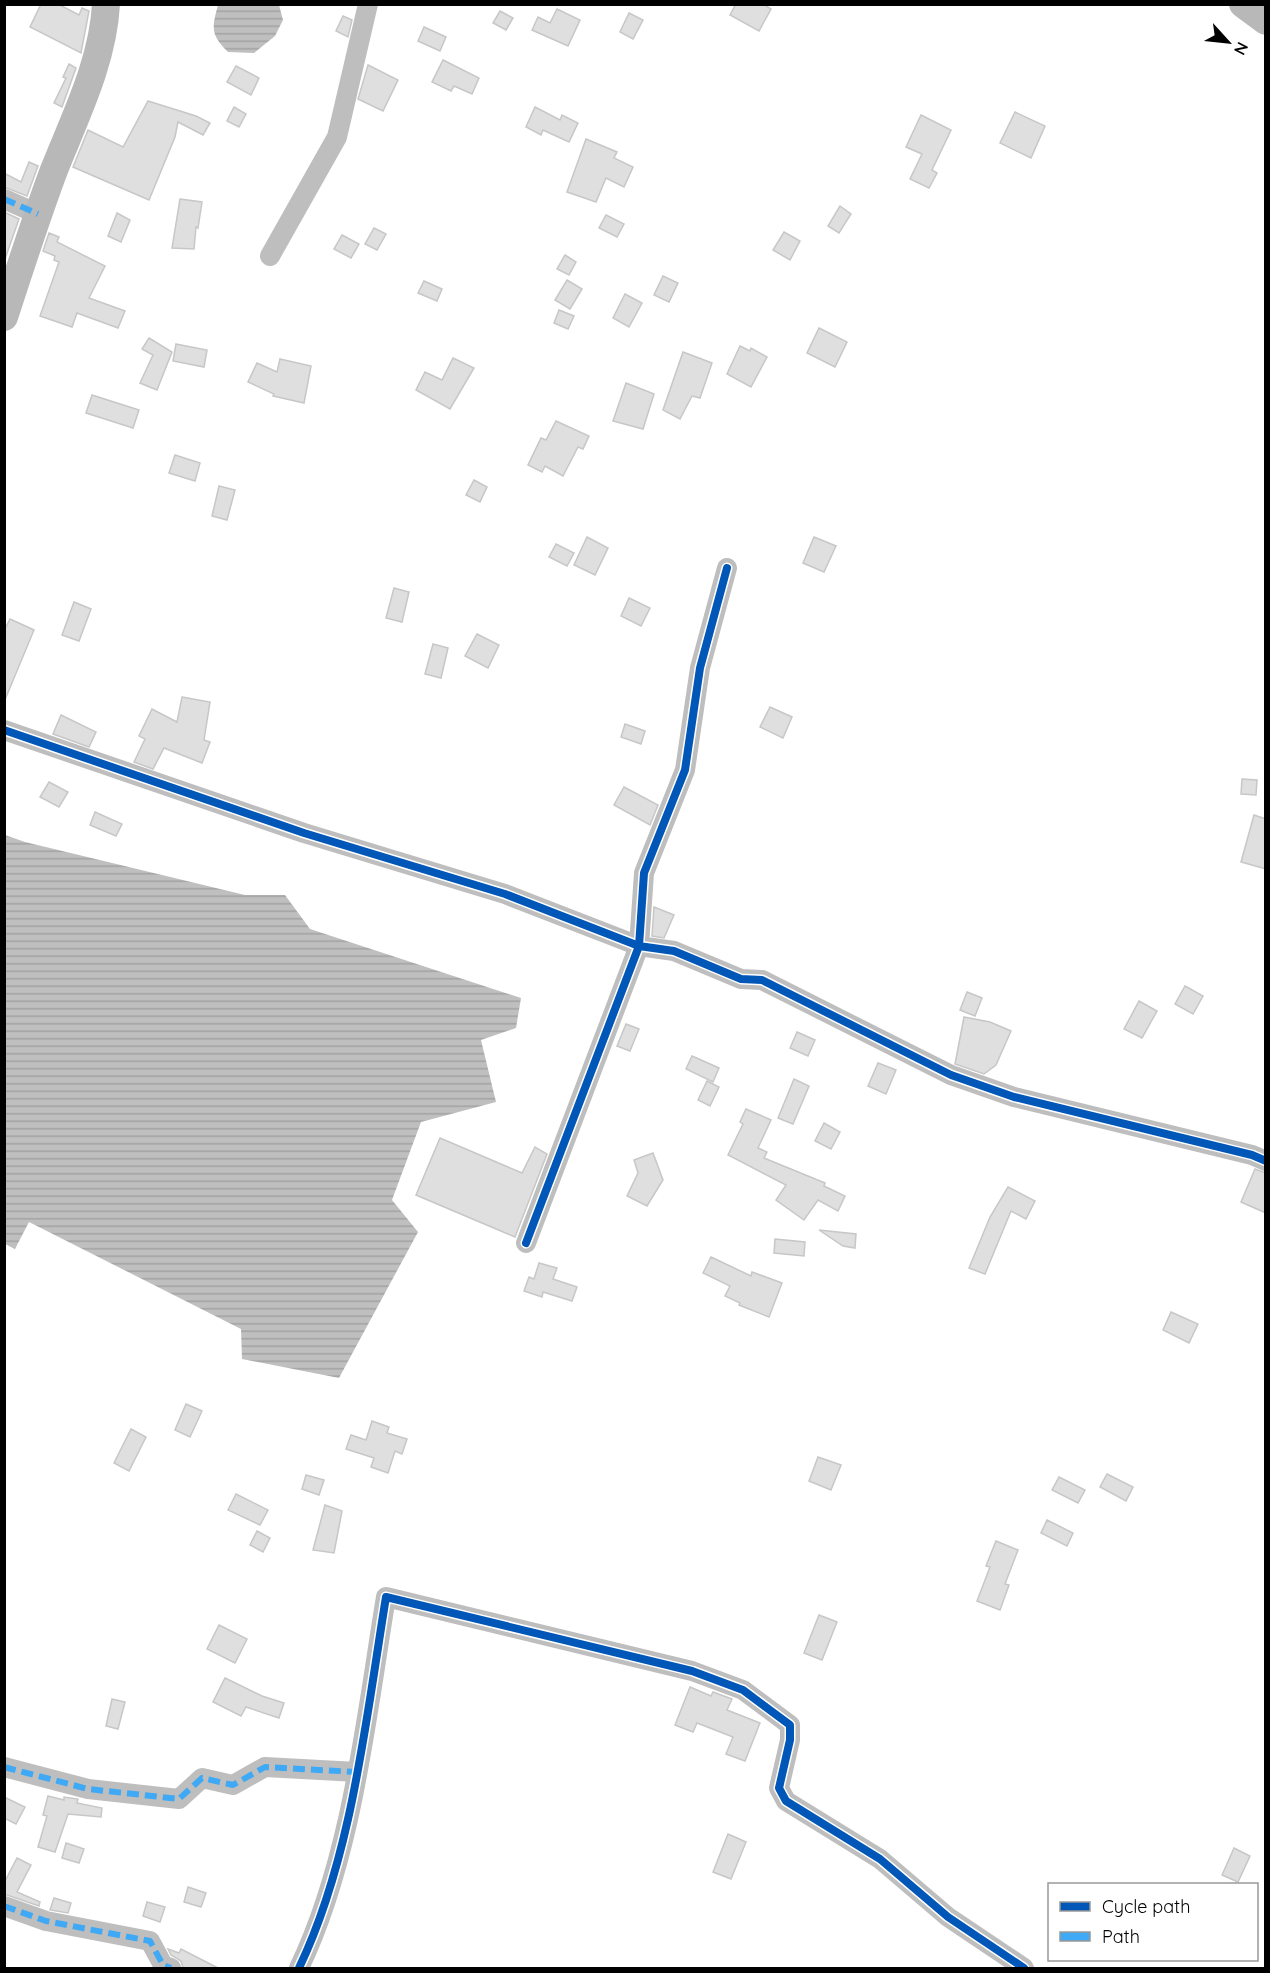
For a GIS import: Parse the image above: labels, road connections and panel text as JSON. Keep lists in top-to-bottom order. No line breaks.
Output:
{"legend":["Cycle path","Path"],"north":"bottom right"}
